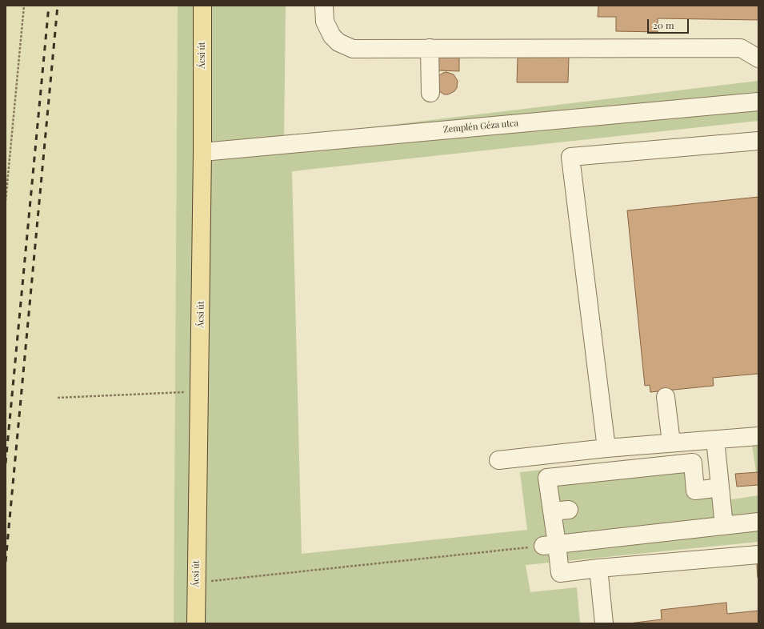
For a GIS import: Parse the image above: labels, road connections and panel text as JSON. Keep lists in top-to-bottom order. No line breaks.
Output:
{"streets":{"main road":["Ácsi út"],"street":["Zemplén Géza utca"]},"crossings":[["Ácsi út","Zemplén Géza utca"]],"scale_bar":"20 m"}
